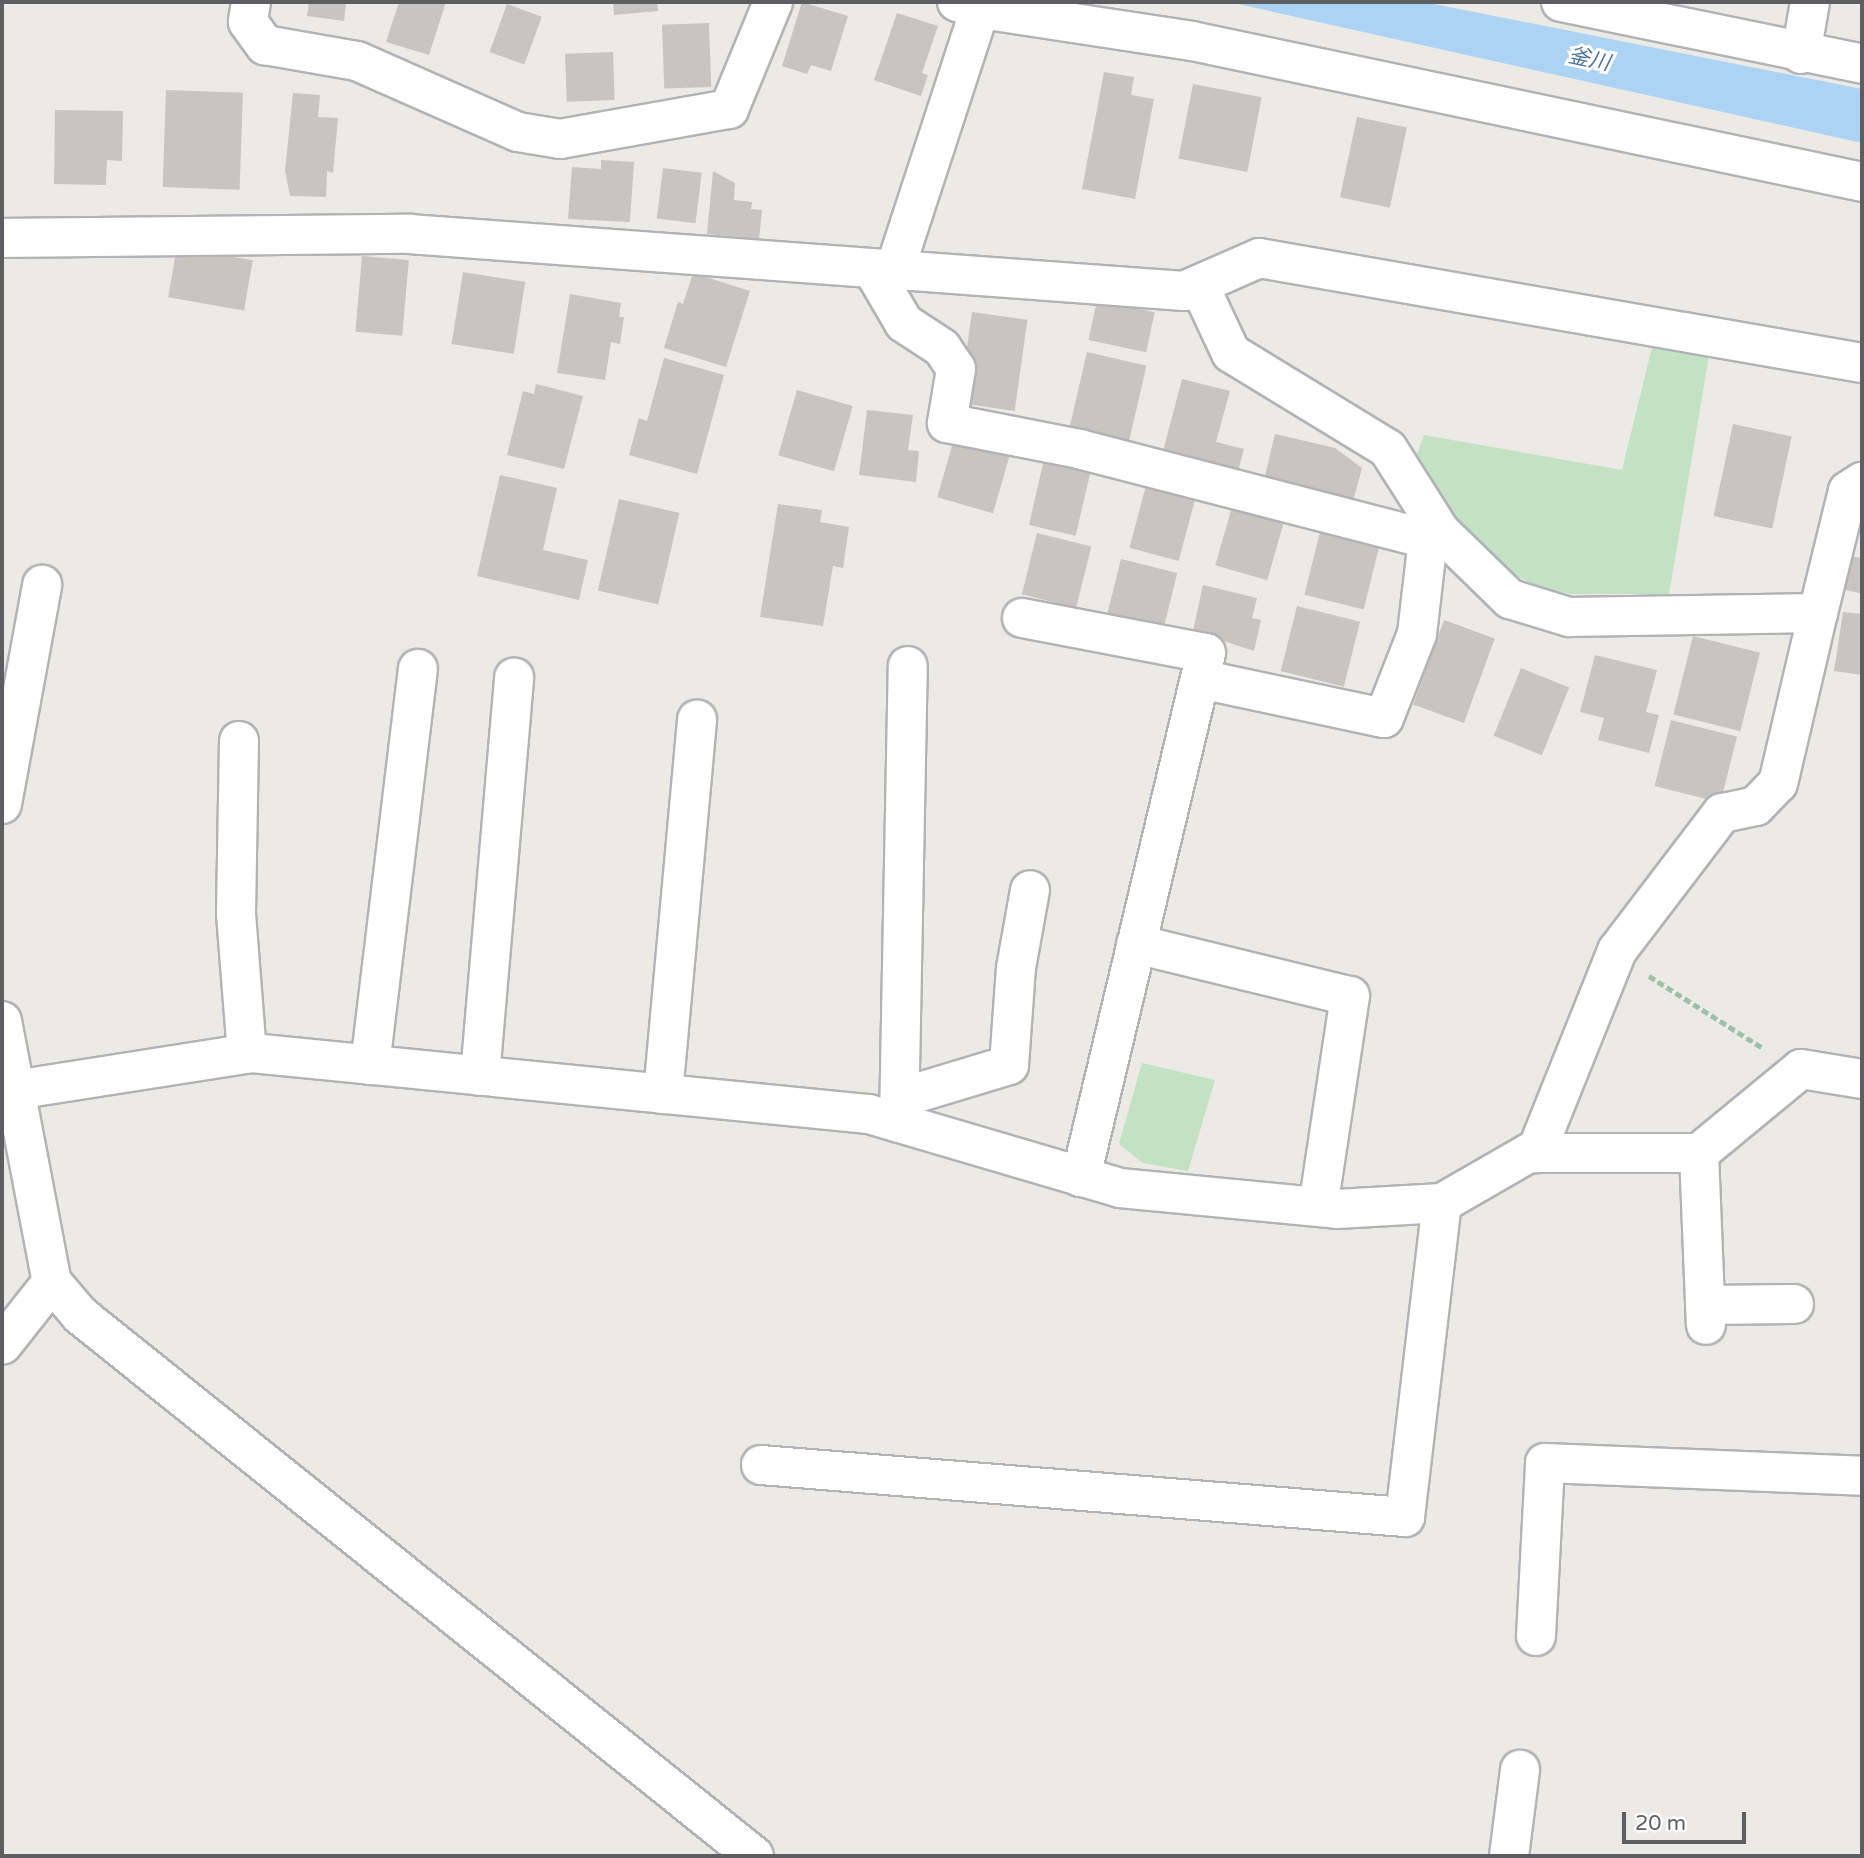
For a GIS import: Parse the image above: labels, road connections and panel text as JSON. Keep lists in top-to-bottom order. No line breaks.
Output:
{"water":["釜川"],"scale_bar":"20 m"}
